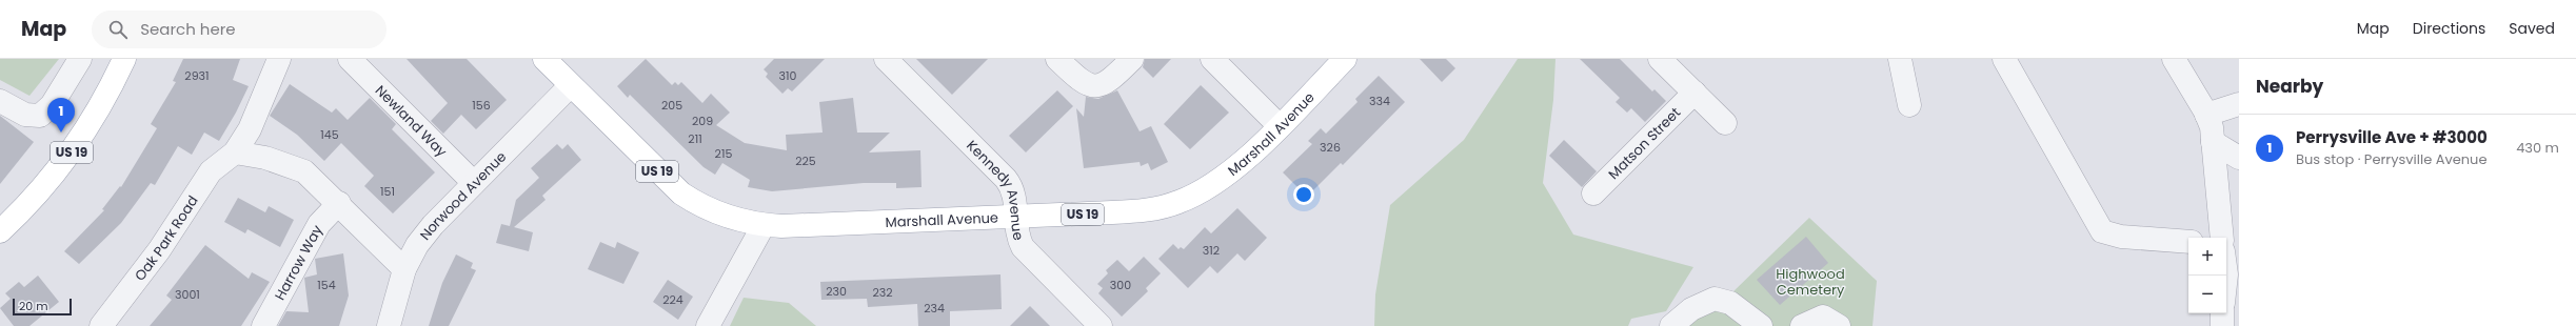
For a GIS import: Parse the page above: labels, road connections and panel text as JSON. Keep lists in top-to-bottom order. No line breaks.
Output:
{"streets":{"main road":["Marshall Avenue","US 19"],"street":["Newland Way","Matson Street","Kennedy Avenue","Norwood Avenue","Oak Park Road","Harrow Way"]},"crossings":[["Newland Way","Norwood Avenue"],["Marshall Avenue","Kennedy Avenue"],["Marshall Avenue","Norwood Avenue"]],"parks":["Highwood Cemetery"],"house_numbers":["2931","310","334","156","205","209","145","211","326","215","225","151","312","154","300","230","232","3001","224","234"],"scale_bar":"20 m","page":{"header":"Map","search":"Search here","nav":["Map","Directions","Saved"],"heading":"Nearby","pins":"1","list":[{"mark":"1","name":"Perrysville Ave + #3000","note":"Bus stop · Perrysville Avenue","value":"430 m"}],"map_buttons":["+","−"],"scale":"20 m"}}
